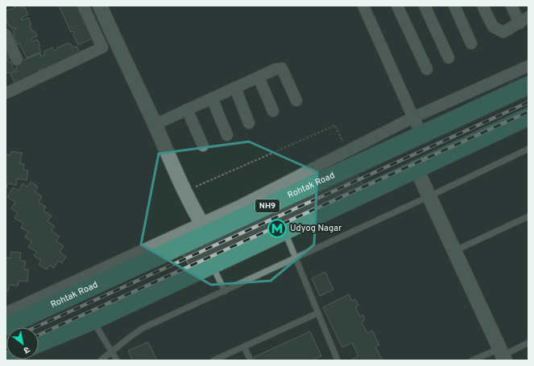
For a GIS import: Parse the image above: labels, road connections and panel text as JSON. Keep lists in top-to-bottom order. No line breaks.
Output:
{"streets":{"highway":["Rohtak Road","NH9"]},"places":{"metro station":["Udyog Nagar"]},"north":"bottom right"}
